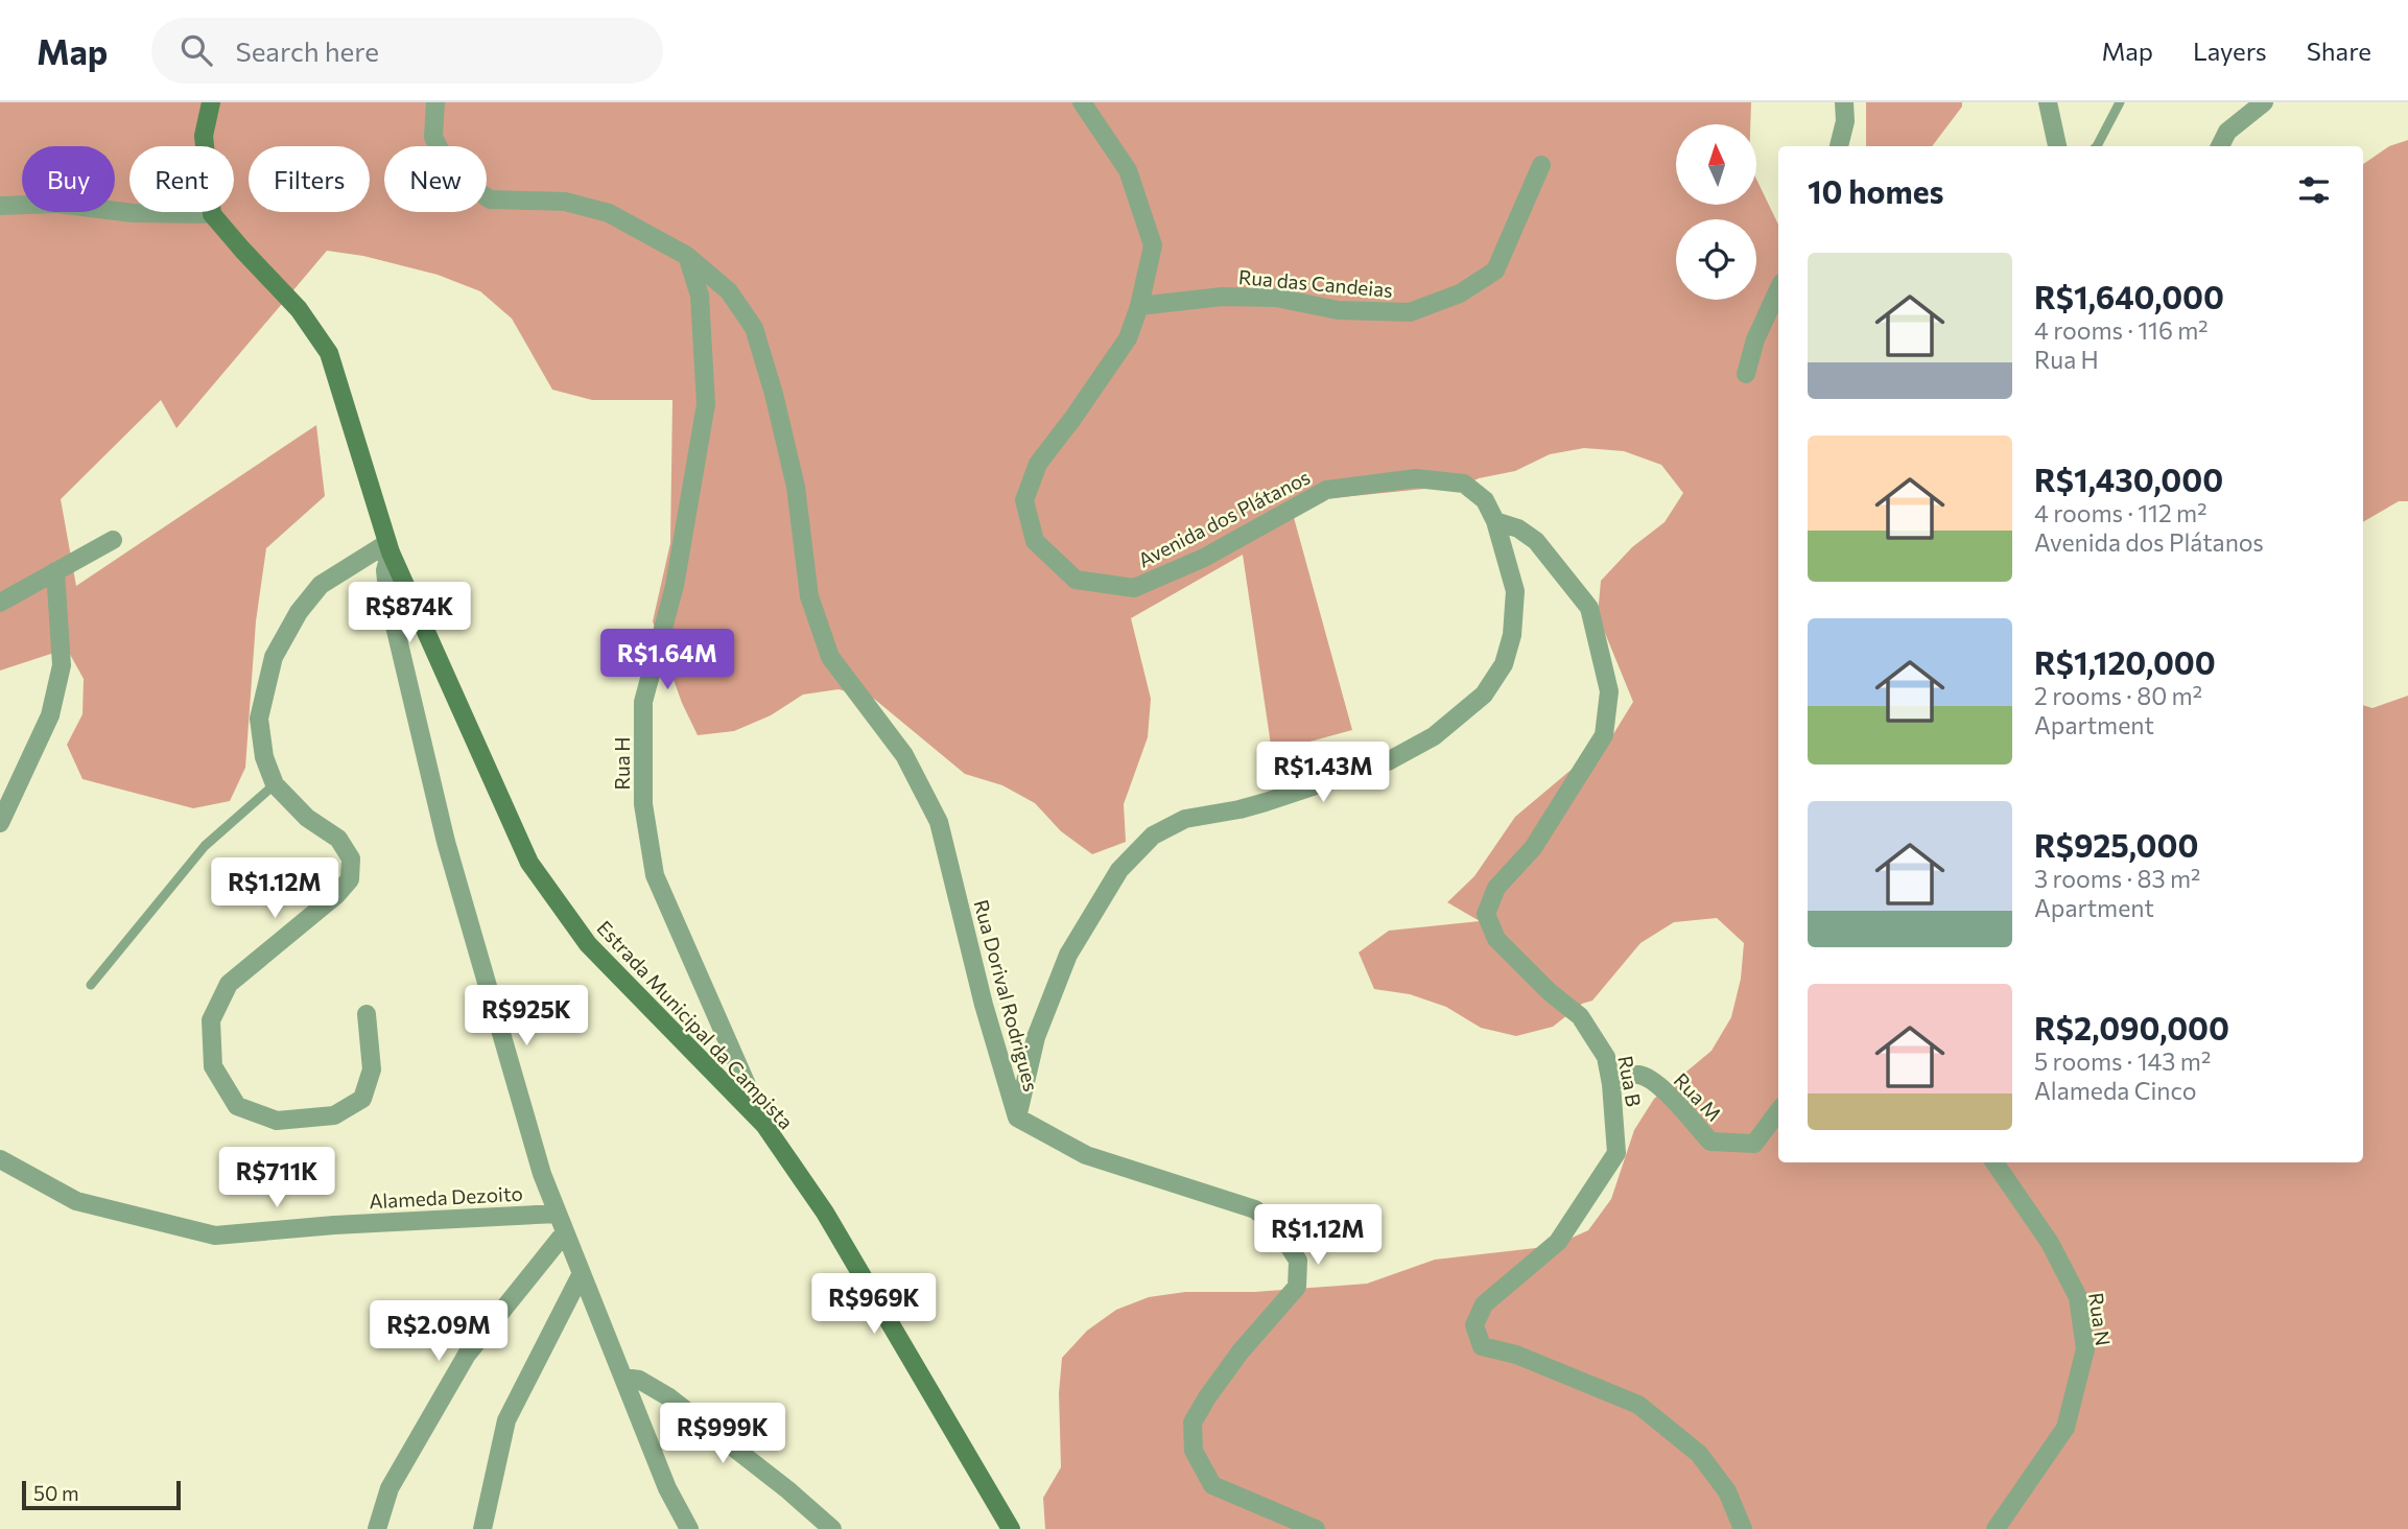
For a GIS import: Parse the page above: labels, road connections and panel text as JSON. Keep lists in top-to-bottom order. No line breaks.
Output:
{"streets":{"main road":["Estrada Municipal da Campista"],"street":["Rua das Candeias","Avenida dos Plátanos","Rua H","Rua Dorival Rodrigues","Rua B","Rua M","Alameda Dezoito","Rua N"]},"crossings":[["Rua das Candeias","Avenida dos Plátanos"],["Avenida dos Plátanos","Rua Dorival Rodrigues"],["Avenida dos Plátanos","Rua B"],["Rua H","Rua Dorival Rodrigues"],["Rua H","Estrada Municipal da Campista"],["Rua B","Rua M"]],"scale_bar":"50 m","north":"top","page":{"header":"Map","search":"Search here","nav":["Map","Layers","Share"],"chip":["Buy","Rent","Filters","New"],"heading":"10 homes","list":[{"name":"R$1,640,000","note":"4 rooms · 116 m² · Rua H"},{"name":"R$1,430,000","note":"4 rooms · 112 m² · Avenida dos Plátanos"},{"name":"R$1,120,000","note":"2 rooms · 80 m² · Apartment"},{"name":"R$925,000","note":"3 rooms · 83 m² · Apartment"},{"name":"R$2,090,000","note":"5 rooms · 143 m² · Alameda Cinco"}],"price":["R$874K","R$1.64M","R$1.43M","R$1.12M","R$925K","R$711K","R$1.12M","R$969K","R$2.09M","R$999K"],"scale":"50 m"}}
